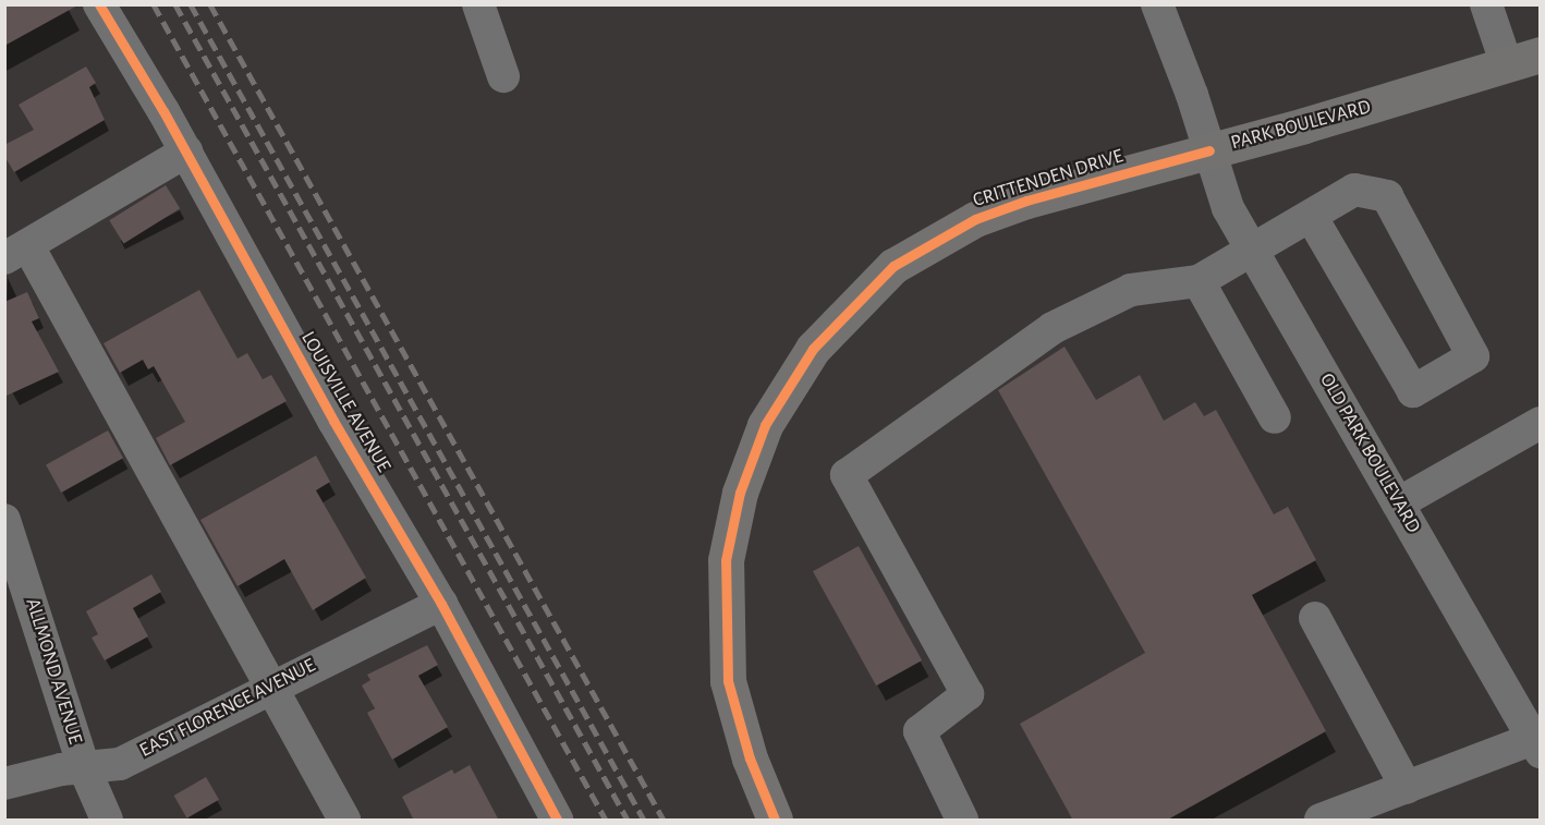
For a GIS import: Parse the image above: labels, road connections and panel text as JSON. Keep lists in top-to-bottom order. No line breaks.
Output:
{"streets":{"main road":["PARK BOULEVARD","CRITTENDEN DRIVE"],"street":["LOUISVILLE AVENUE","OLD PARK BOULEVARD","ALLMOND AVENUE","EAST FLORENCE AVENUE"]},"crossings":[["PARK BOULEVARD","CRITTENDEN DRIVE"],["PARK BOULEVARD","OLD PARK BOULEVARD"],["CRITTENDEN DRIVE","OLD PARK BOULEVARD"],["LOUISVILLE AVENUE","EAST FLORENCE AVENUE"],["ALLMOND AVENUE","EAST FLORENCE AVENUE"]]}
